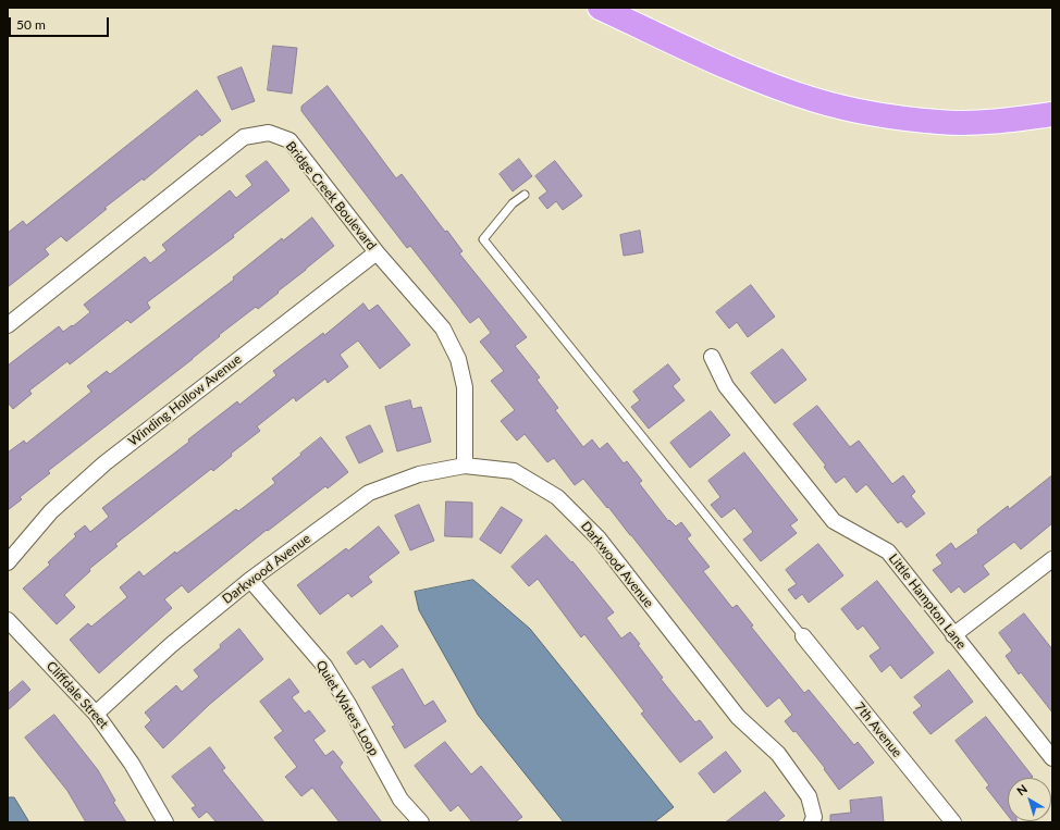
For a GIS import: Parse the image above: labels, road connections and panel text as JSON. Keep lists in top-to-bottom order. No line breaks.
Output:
{"streets":{"street":["Bridge Creek Boulevard","Winding Hollow Avenue","Darkwood Avenue","Little Hampton Lane","Cliffdale Street","Quiet Waters Loop","7th Avenue"]},"crossings":[["Bridge Creek Boulevard","Winding Hollow Avenue"],["Bridge Creek Boulevard","Darkwood Avenue"],["Darkwood Avenue","Cliffdale Street"],["Darkwood Avenue","Quiet Waters Loop"]],"scale_bar":"50 m","north":"top left"}
